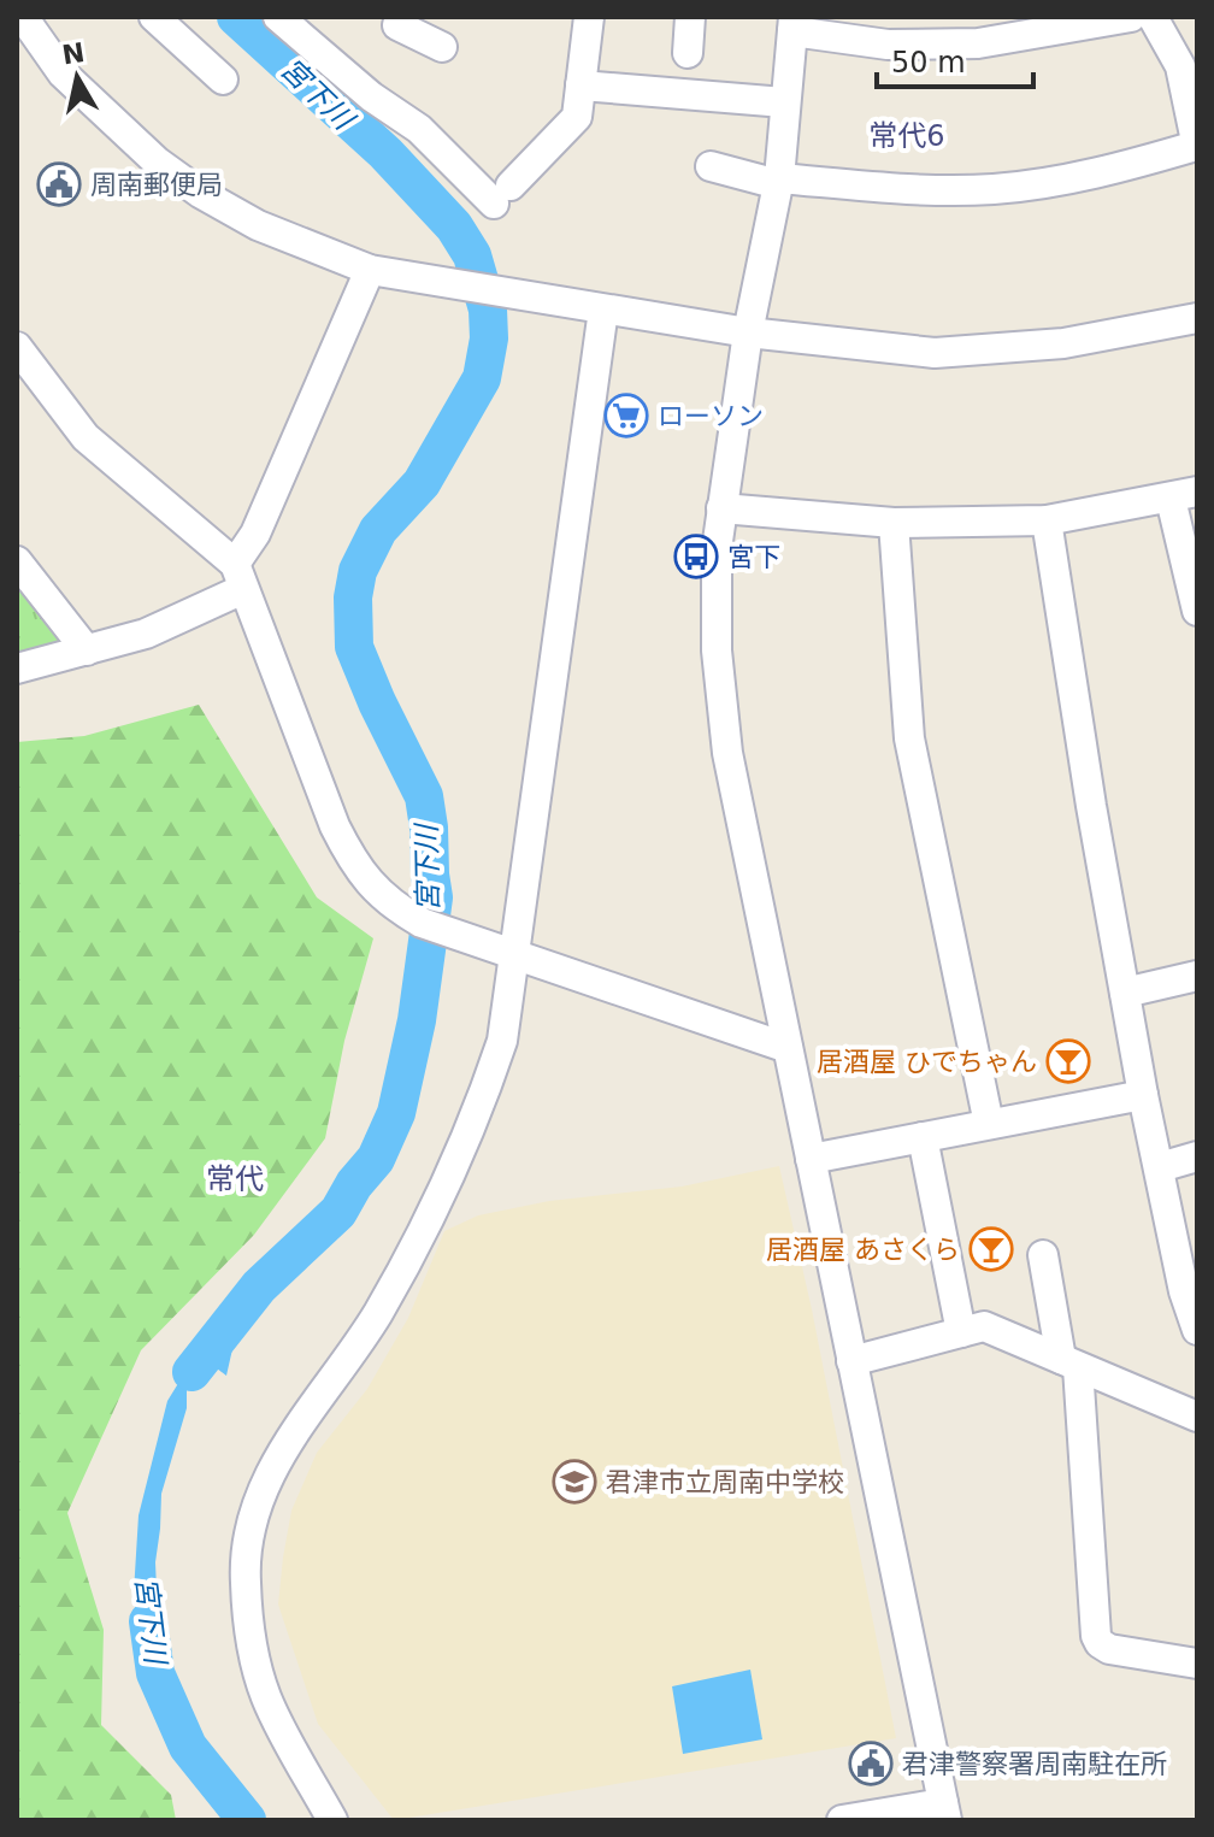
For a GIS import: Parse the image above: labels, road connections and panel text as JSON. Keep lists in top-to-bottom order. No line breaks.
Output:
{"districts":["常代6","常代"],"water":["宮下川"],"places":{"public building":["周南郵便局","君津警察署周南駐在所"],"supermarket":["ローソン"],"bus stop":["宮下"],"bar":["居酒屋 ひでちゃん","居酒屋 あさくら"],"school or university":["君津市立周南中学校"]},"scale_bar":"50 m","north":"top"}
